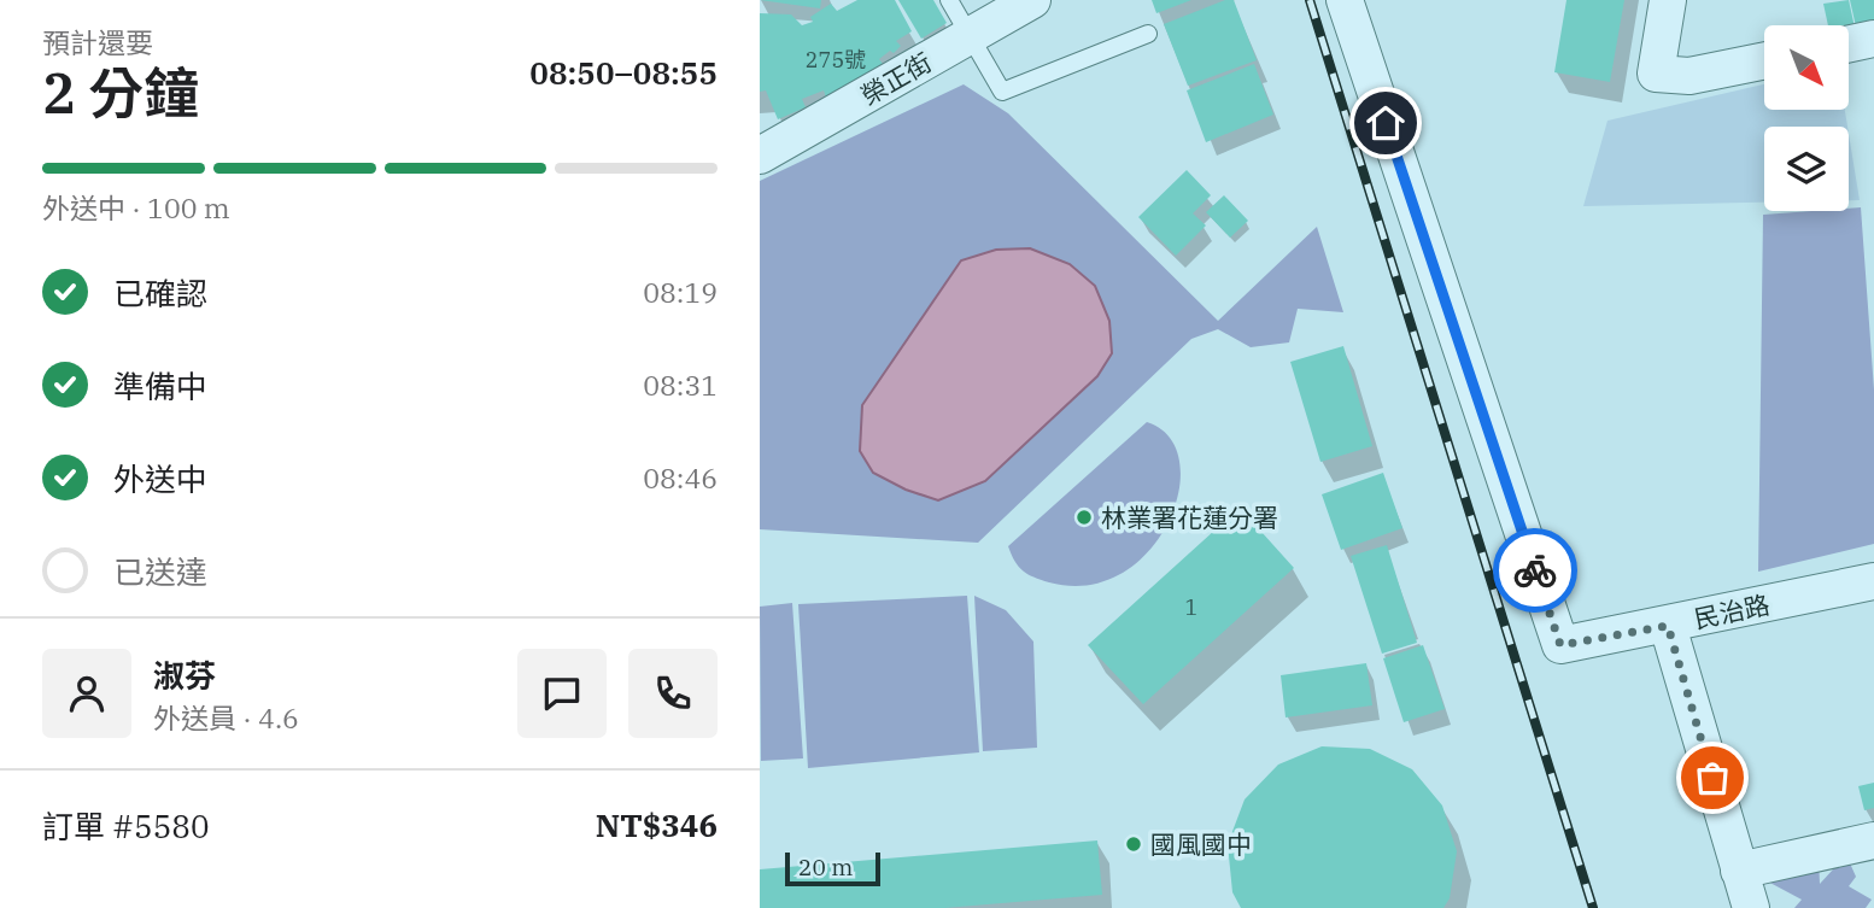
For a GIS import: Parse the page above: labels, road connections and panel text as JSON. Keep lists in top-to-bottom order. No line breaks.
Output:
{"streets":{"street":["榮正街","民治路"]},"places":["林業署花蓮分署","國風國中"],"house_numbers":["275號","1"],"scale_bar":"20 m","north":"bottom right","page":{"heading":["2 分鐘","預計還要","08:50–08:55"],"panel":["淑芬","外送員 · 4.6","訂單 #5580","NT$346"],"bar":"外送中 · 100 m","list":[["已確認","08:19"],["準備中","08:31"],["外送中","08:46"],"已送達"],"scale":"20 m"}}
